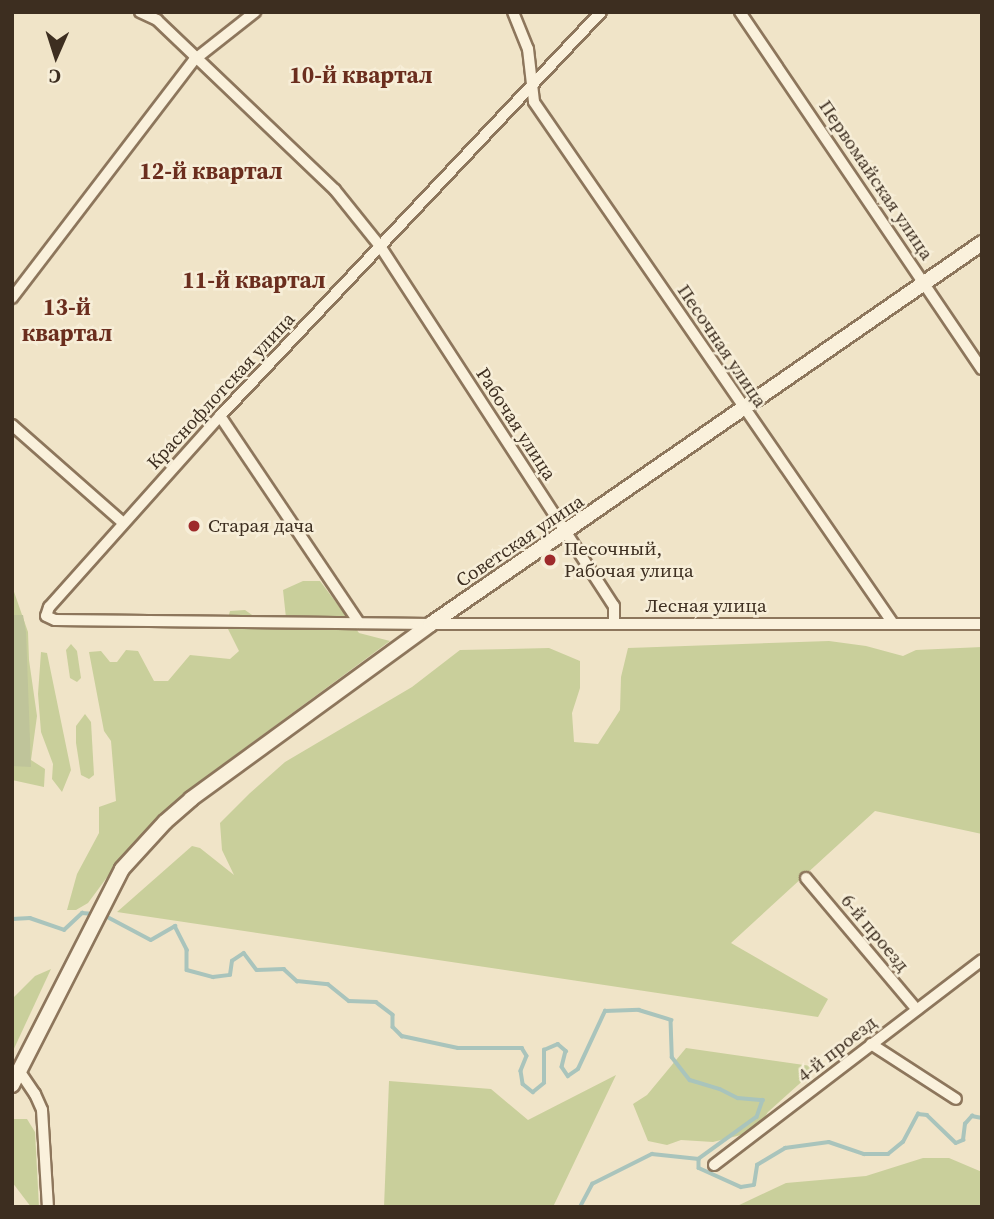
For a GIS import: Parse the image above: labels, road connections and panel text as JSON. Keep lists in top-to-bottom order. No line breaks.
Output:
{"streets":{"main road":["Советская улица"],"street":["Первомайская улица","Песочная улица","Краснофлотская улица","Рабочая улица","Лесная улица","6-й проезд","4-й проезд"]},"crossings":[["Первомайская улица","Советская улица"],["Песочная улица","Краснофлотская улица"],["Песочная улица","Советская улица"],["Песочная улица","Лесная улица"],["Краснофлотская улица","Рабочая улица"],["Краснофлотская улица","Лесная улица"],["Рабочая улица","Советская улица"],["Рабочая улица","Лесная улица"],["Советская улица","Лесная улица"],["6-й проезд","4-й проезд"]],"districts":["10-й квартал","12-й квартал","11-й квартал","13-й квартал"],"places":["Старая дача","Песочный, Рабочая улица"],"north":"bottom"}
